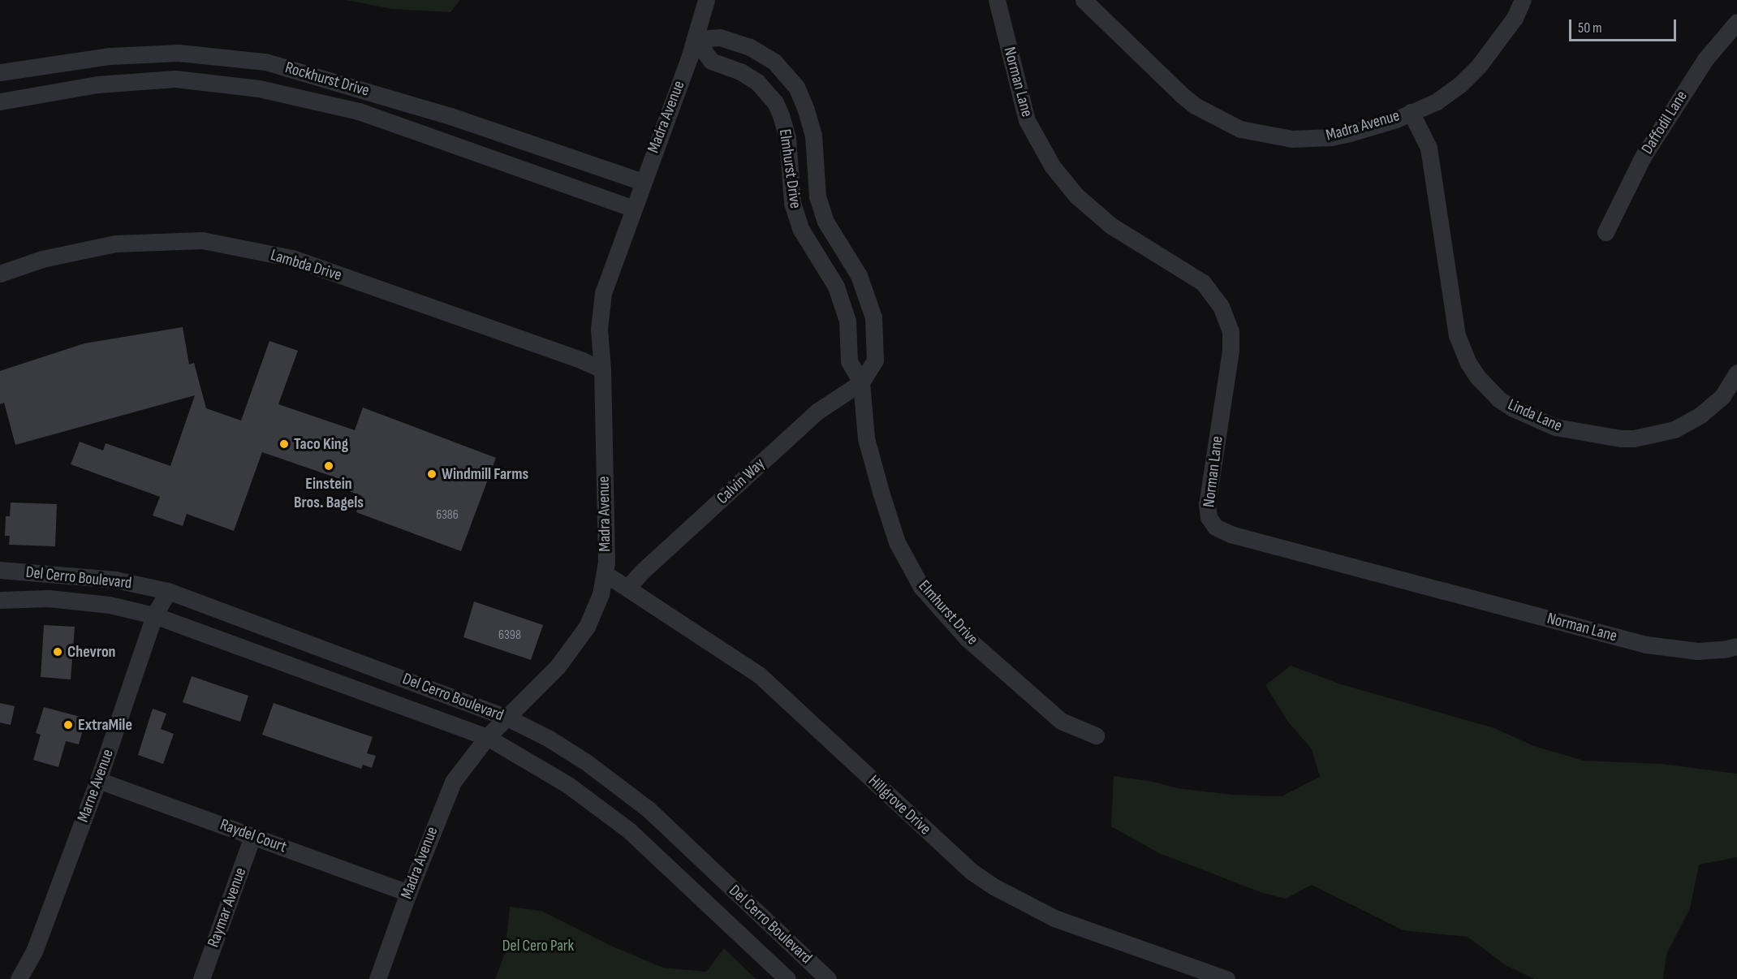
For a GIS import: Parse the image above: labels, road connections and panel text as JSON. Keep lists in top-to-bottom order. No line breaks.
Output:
{"streets":{"street":["Rockhurst Drive","Norman Lane","Madra Avenue","Daffodil Lane","Elmhurst Drive","Lambda Drive","Linda Lane","Calvin Way","Del Cerro Boulevard","Marne Avenue","Hillgrove Drive","Raydel Court","Raymar Avenue"]},"crossings":[["Rockhurst Drive","Madra Avenue"],["Madra Avenue","Elmhurst Drive"],["Madra Avenue","Lambda Drive"],["Madra Avenue","Linda Lane"],["Madra Avenue","Del Cerro Boulevard"],["Madra Avenue","Hillgrove Drive"],["Madra Avenue","Raydel Court"],["Elmhurst Drive","Calvin Way"],["Calvin Way","Hillgrove Drive"],["Del Cerro Boulevard","Marne Avenue"],["Marne Avenue","Raydel Court"],["Raydel Court","Raymar Avenue"]],"parks":["Del Cero Park"],"places":["Taco King","Einstein Bros. Bagels","Windmill Farms","Chevron","ExtraMile"],"house_numbers":["6386","6398"],"scale_bar":"50 m"}
